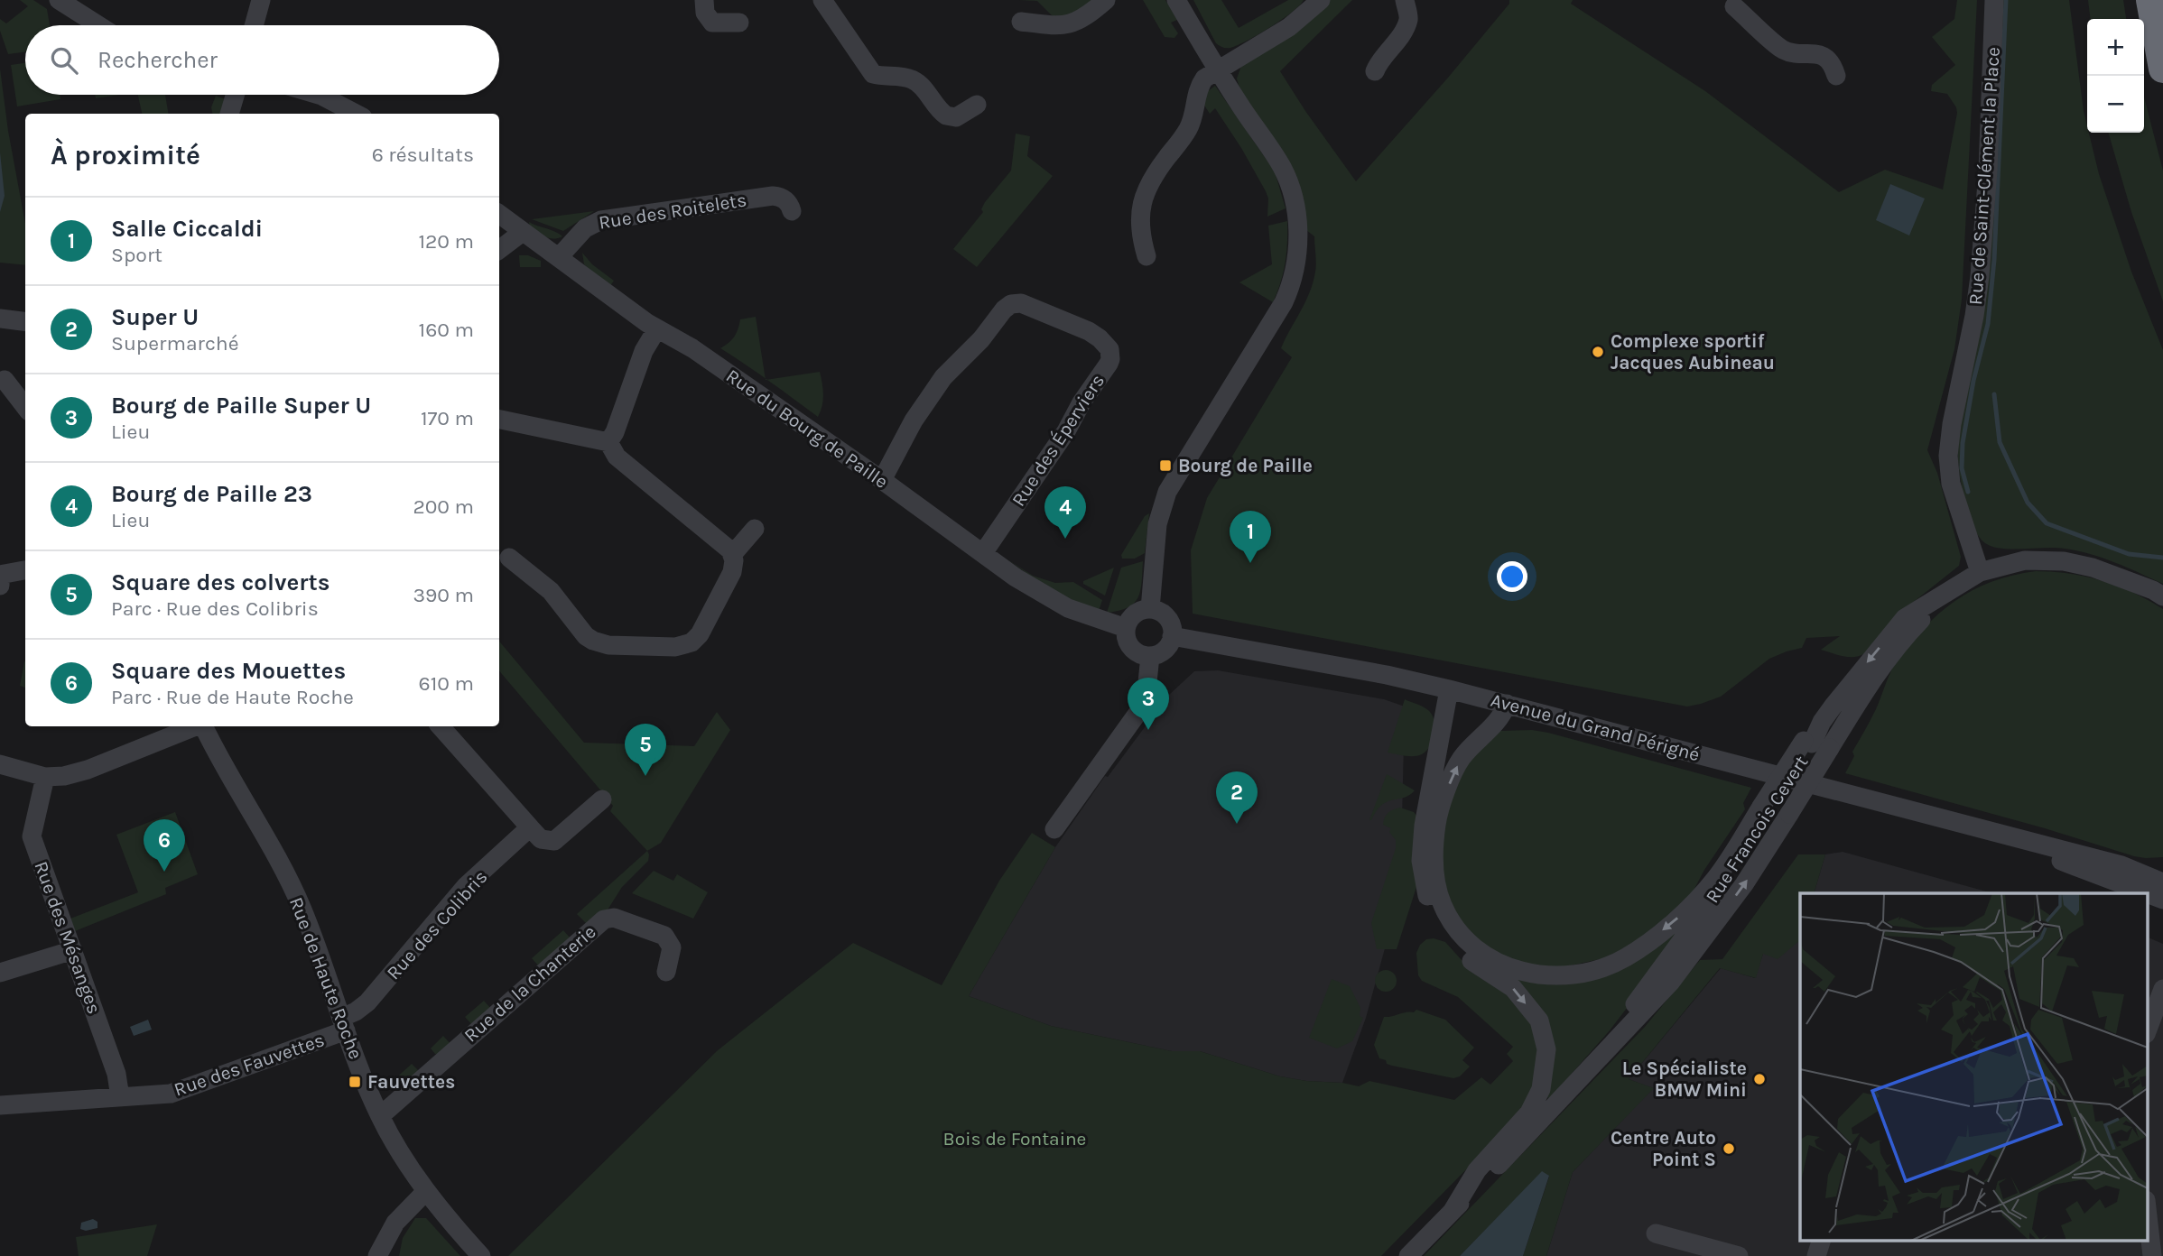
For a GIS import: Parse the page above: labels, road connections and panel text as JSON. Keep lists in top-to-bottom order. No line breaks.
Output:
{"streets":{"street":["Rue de Saint-Clément la Place","Rue des Roitelets","Rue du Bourg de Paille","Rue des Éperviers","Avenue du Grand Périgné","Rue Francois Cevert","Rue des Colibris","Rue des Mésanges","Rue de Haute Roche","Rue de la Chanterie","Rue des Fauvettes"]},"crossings":[["Rue de Saint-Clément la Place","Rue Francois Cevert"],["Rue des Roitelets","Rue du Bourg de Paille"],["Rue du Bourg de Paille","Rue des Éperviers"],["Rue du Bourg de Paille","Avenue du Grand Périgné"],["Rue des Colibris","Rue de Haute Roche"],["Rue des Colibris","Rue des Fauvettes"],["Rue des Mésanges","Rue des Fauvettes"],["Rue de Haute Roche","Rue de la Chanterie"],["Rue de Haute Roche","Rue des Fauvettes"]],"parks":["Bois de Fontaine"],"places":{"other":["Complexe sportif Jacques Aubineau","Le Spécialiste BMW Mini","Centre Auto Point S"],"transit":["Bourg de Paille","Fauvettes"]},"page":{"map_buttons":["+","−"],"search":"Rechercher","heading":["À proximité","6 résultats"],"list":[{"mark":"1","name":"Salle Ciccaldi","note":"Sport","value":"120 m"},{"mark":"2","name":"Super U","note":"Supermarché","value":"160 m"},{"mark":"3","name":"Bourg de Paille Super U","note":"Lieu","value":"170 m"},{"mark":"4","name":"Bourg de Paille 23","note":"Lieu","value":"200 m"},{"mark":"5","name":"Square des colverts","note":"Parc · Rue des Colibris","value":"390 m"},{"mark":"6","name":"Square des Mouettes","note":"Parc · Rue de Haute Roche","value":"610 m"}],"pins":["4","1","3","5","2","6"]}}
